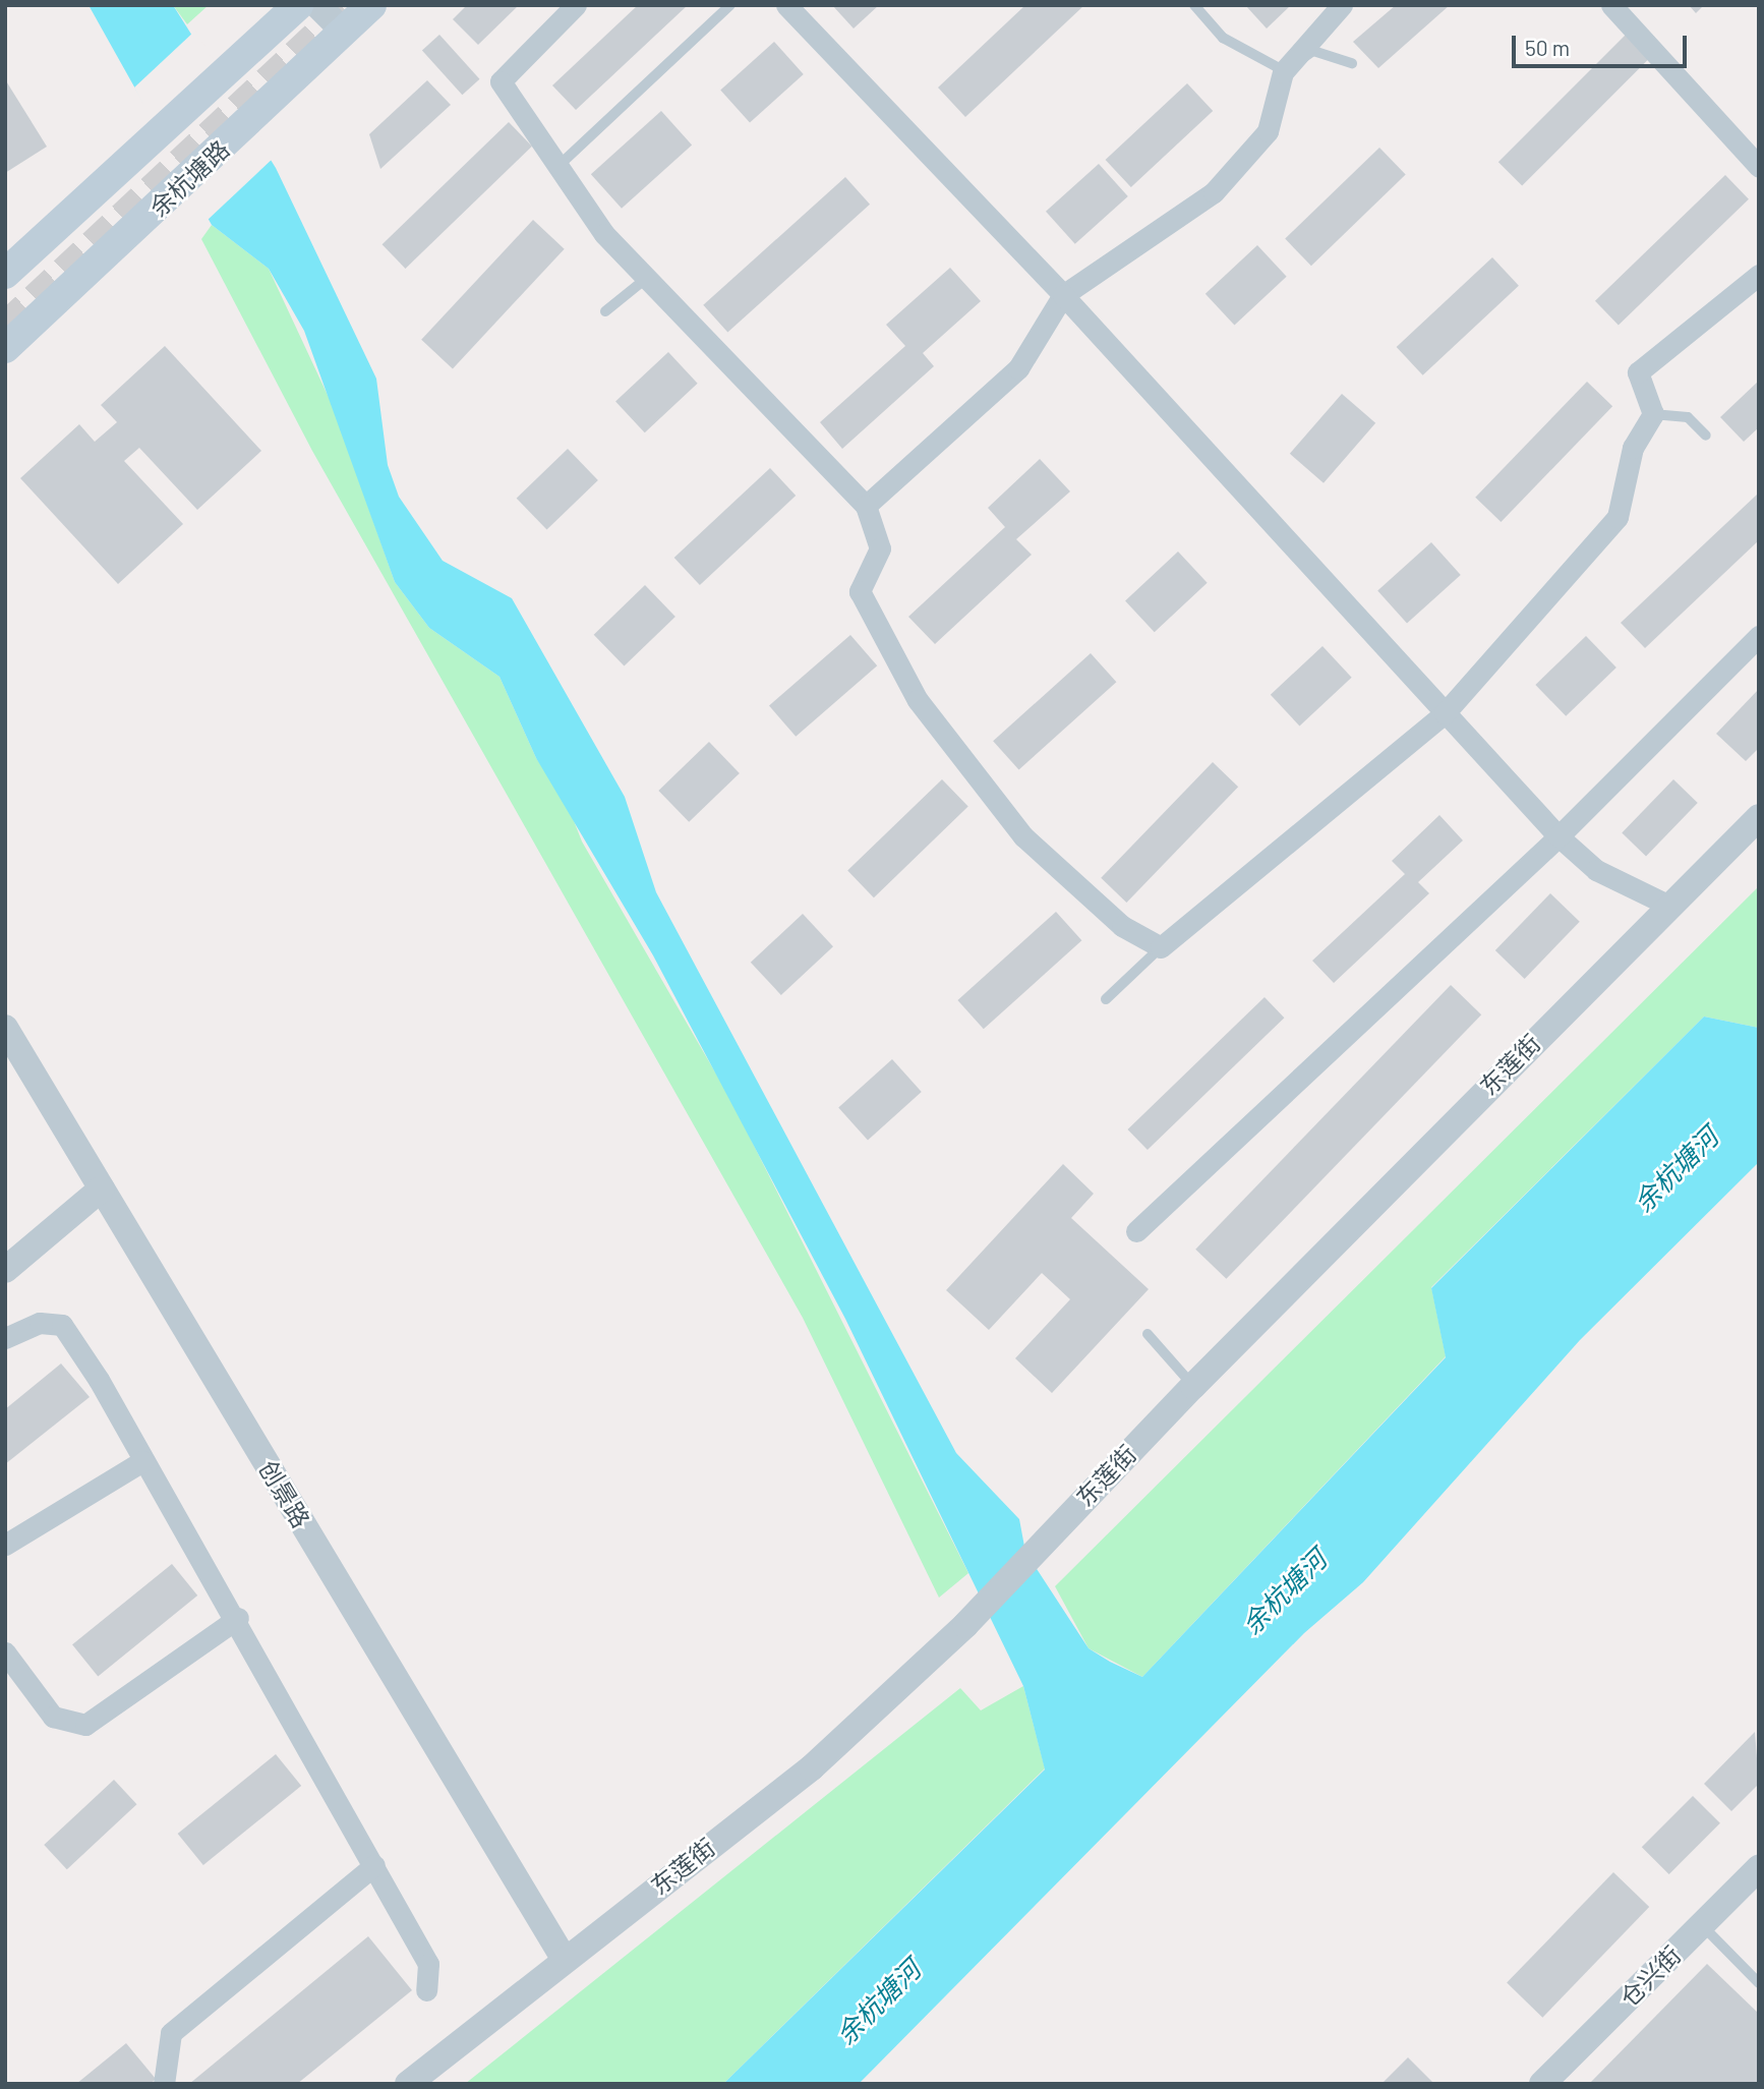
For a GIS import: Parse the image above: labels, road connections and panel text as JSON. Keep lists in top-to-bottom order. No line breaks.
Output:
{"streets":{"main road":["余杭塘路"],"street":["东莲街","创景路","仓兴街"]},"crossings":[["东莲街","创景路"]],"water":["余杭塘河"],"scale_bar":"50 m"}
